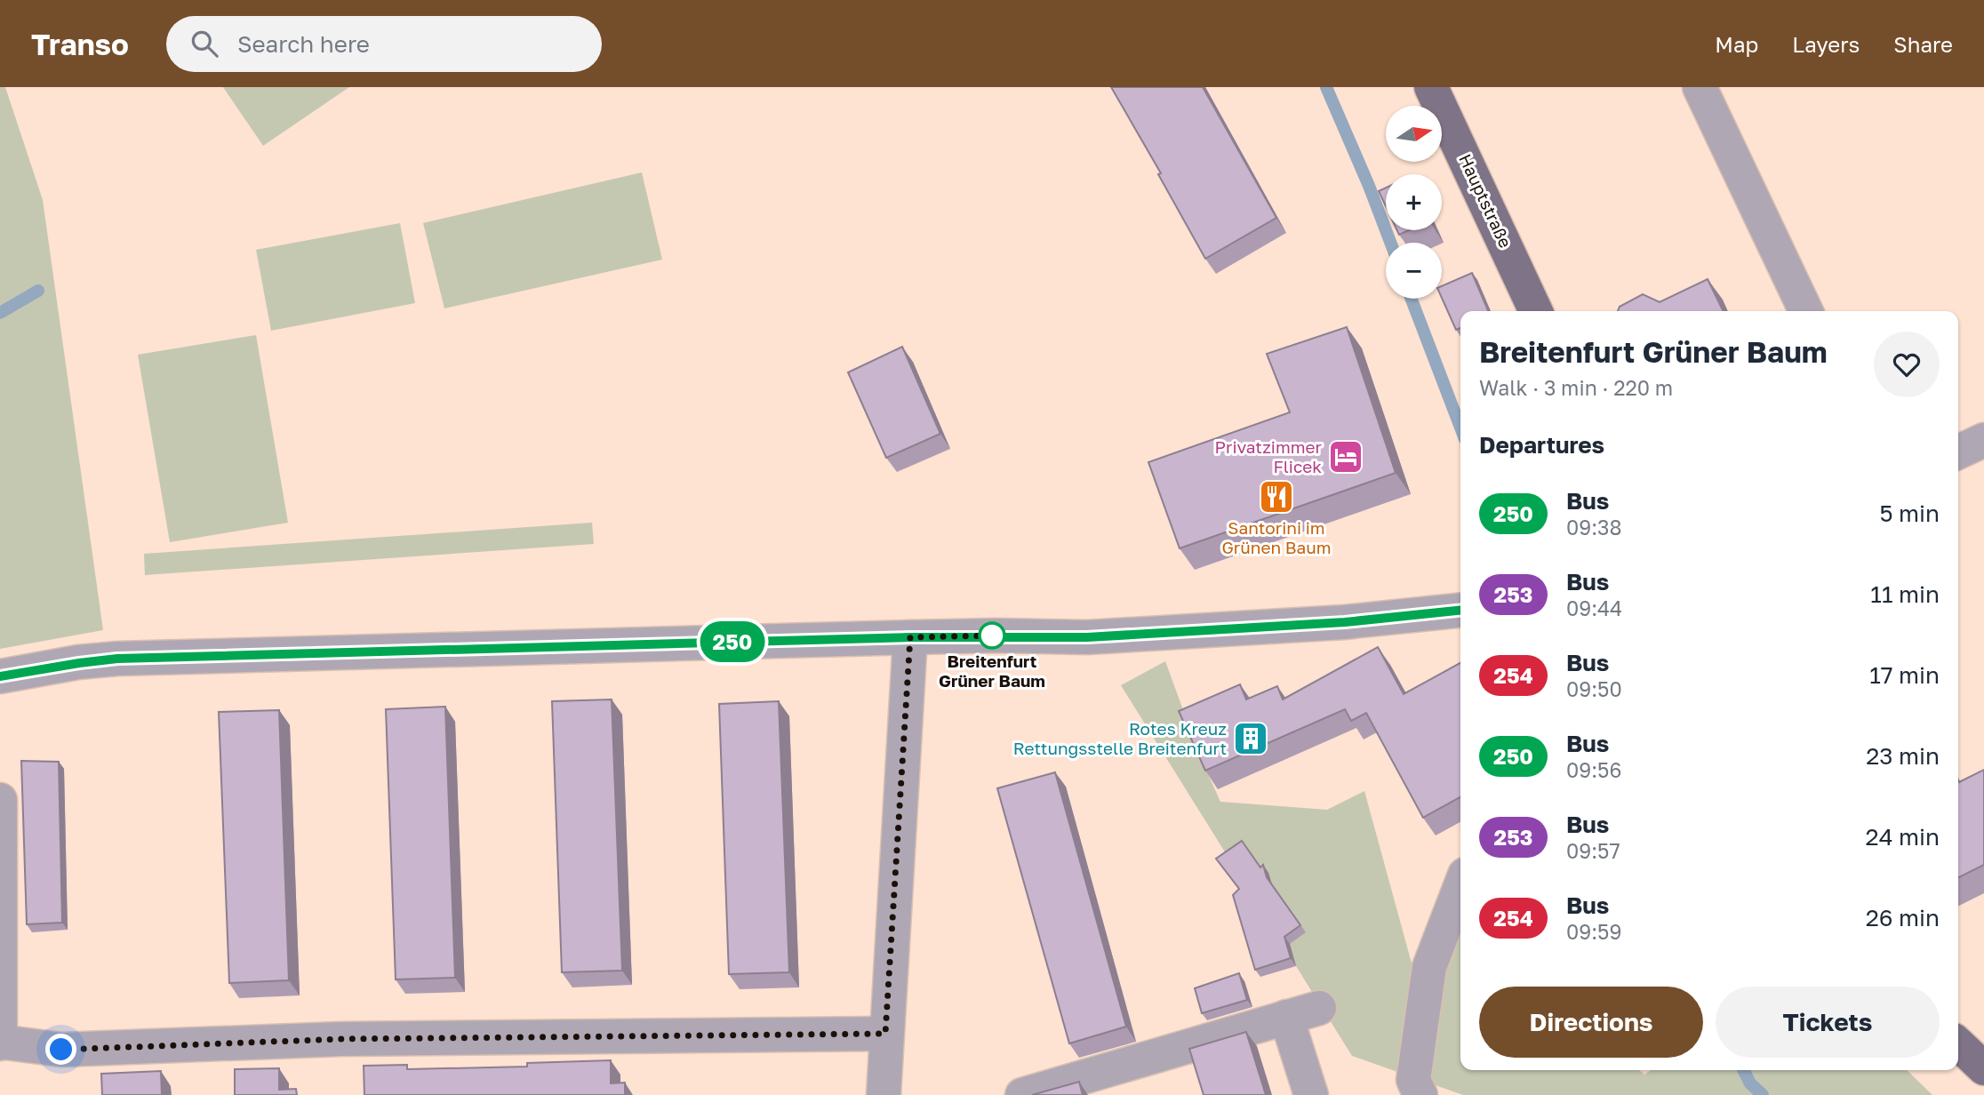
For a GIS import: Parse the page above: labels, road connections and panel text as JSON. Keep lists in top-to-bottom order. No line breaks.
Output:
{"streets":{"main road":["Hauptstraße"]},"places":{"hotel":["Privatzimmer Flicek"],"restaurant":["Santorini im Grünen Baum"],"other":["Breitenfurt Grüner Baum"],"building":["Rotes Kreuz Rettungsstelle Breitenfurt"]},"lines":["bus line 250"],"north":"right","page":{"header":"Transo","search":"Search here","nav":["Map","Layers","Share"],"on_map":"250","map_buttons":["+","−"],"heading":[["Breitenfurt Grüner Baum","Walk · 3 min · 220 m"],"Departures"],"list":[{"mark":"250","name":"Bus","note":"09:38","value":"5 min"},{"mark":"253","name":"Bus","note":"09:44","value":"11 min"},{"mark":"254","name":"Bus","note":"09:50","value":"17 min"},{"mark":"250","name":"Bus","note":"09:56","value":"23 min"},{"mark":"253","name":"Bus","note":"09:57","value":"24 min"},{"mark":"254","name":"Bus","note":"09:59","value":"26 min"}],"buttons":["Directions","Tickets"]}}
